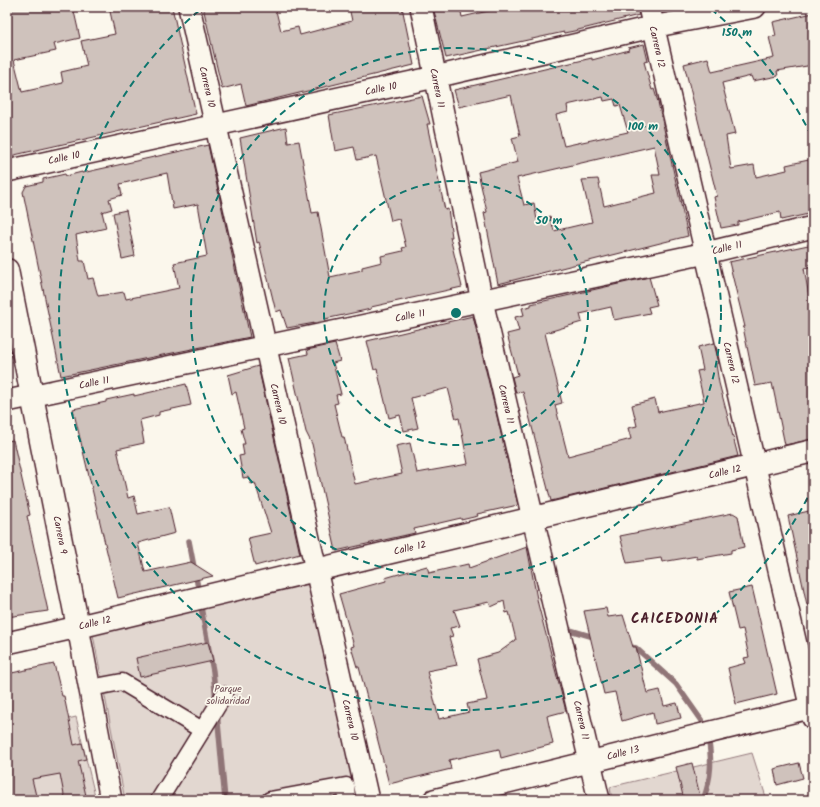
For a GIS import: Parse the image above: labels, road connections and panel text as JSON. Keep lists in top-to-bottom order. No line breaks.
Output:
{"streets":{"main road":["Calle 12","Carrera 9"],"street":["Carrera 12","Carrera 10","Carrera 11","Calle 10","Calle 11","Calle 13"]},"crossings":[["Carrera 12","Calle 10"],["Carrera 12","Calle 11"],["Carrera 12","Calle 12"],["Carrera 12","Calle 13"],["Carrera 10","Calle 10"],["Carrera 10","Calle 11"],["Carrera 10","Calle 12"],["Carrera 11","Calle 10"],["Carrera 11","Calle 11"],["Carrera 11","Calle 12"],["Carrera 11","Calle 13"],["Calle 11","Carrera 9"],["Calle 12","Carrera 9"]],"districts":["CAICEDONIA"],"parks":["Parque solidaridad"],"rings":["150 m","100 m","50 m"]}
